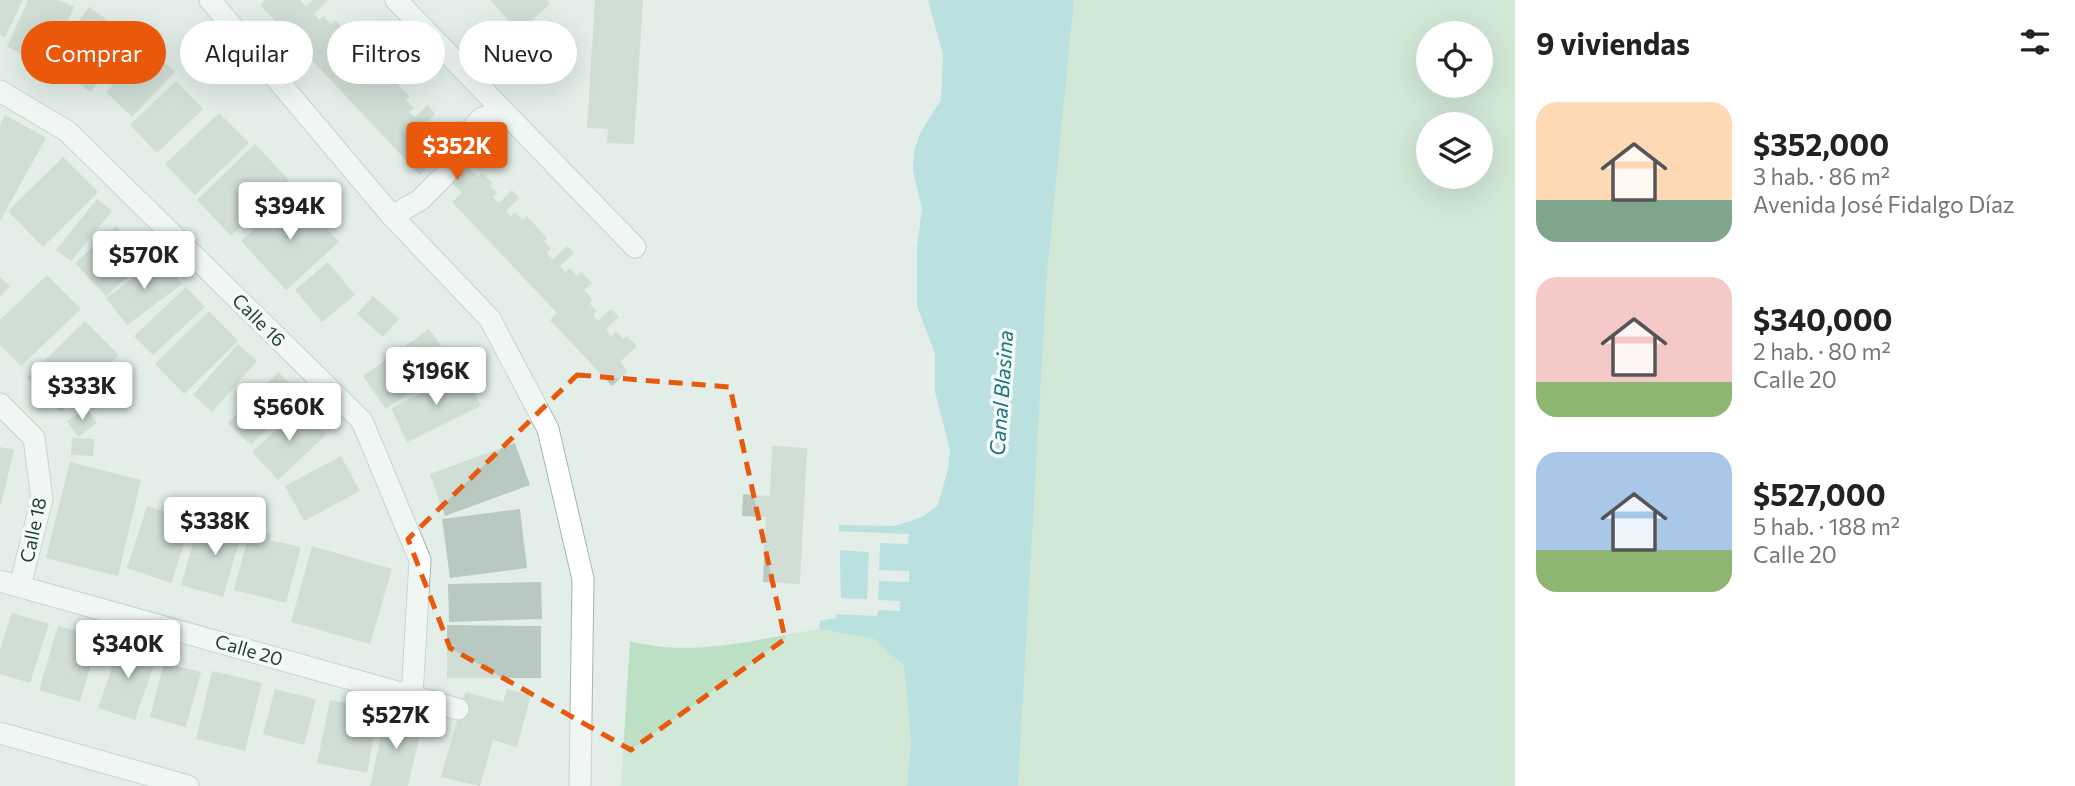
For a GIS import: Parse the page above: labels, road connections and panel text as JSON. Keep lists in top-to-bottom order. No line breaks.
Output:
{"streets":{"street":["Calle 16","Calle 18","Calle 20"]},"crossings":[["Calle 16","Calle 20"],["Calle 18","Calle 20"]],"water":["Canal Blasina"],"page":{"heading":"9 viviendas","chip":["Comprar","Alquilar","Filtros","Nuevo"],"list":[{"name":"$352,000","note":"3 hab. · 86 m² · Avenida José Fidalgo Díaz"},{"name":"$340,000","note":"2 hab. · 80 m² · Calle 20"},{"name":"$527,000","note":"5 hab. · 188 m² · Calle 20"}],"price":["$352K","$394K","$570K","$196K","$333K","$560K","$338K","$340K","$527K"]}}
